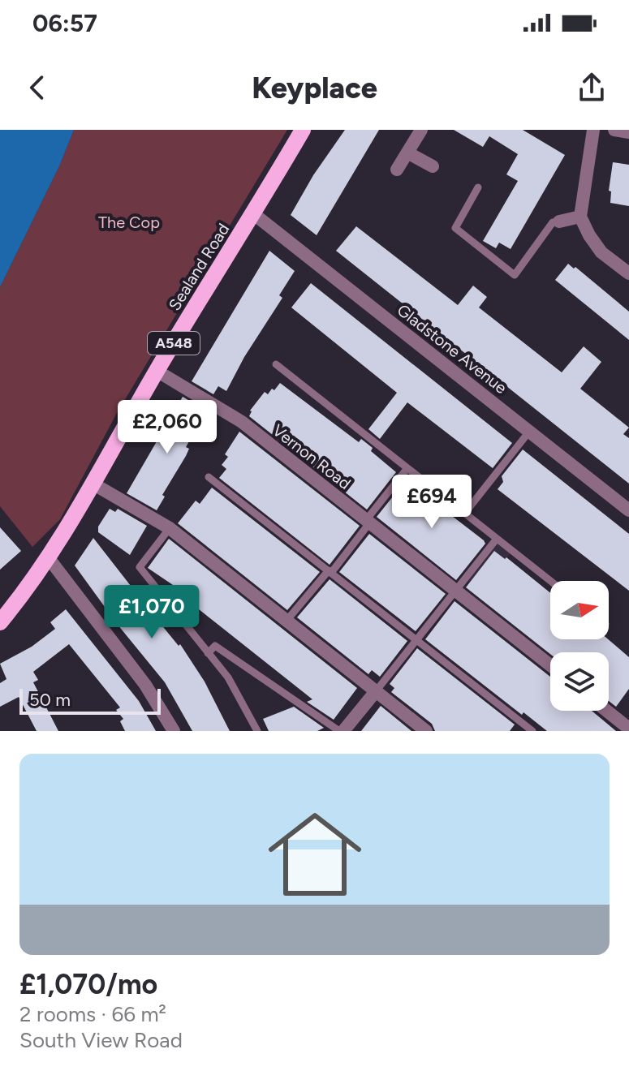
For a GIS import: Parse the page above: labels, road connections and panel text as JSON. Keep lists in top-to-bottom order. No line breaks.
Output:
{"streets":{"main road":["Sealand Road","A548"],"street":["Gladstone Avenue","Vernon Road"]},"crossings":[["Sealand Road","A548"],["Sealand Road","Gladstone Avenue"],["Sealand Road","Vernon Road"]],"parks":["The Cop"],"scale_bar":"50 m","north":"right","page":{"status":"06:57","header":"Keyplace","price":["£2,060","£694","£1,070"],"scale":"50 m","list":[{"name":"£1,070/mo","note":"2 rooms · 66 m² · South View Road"}]}}
